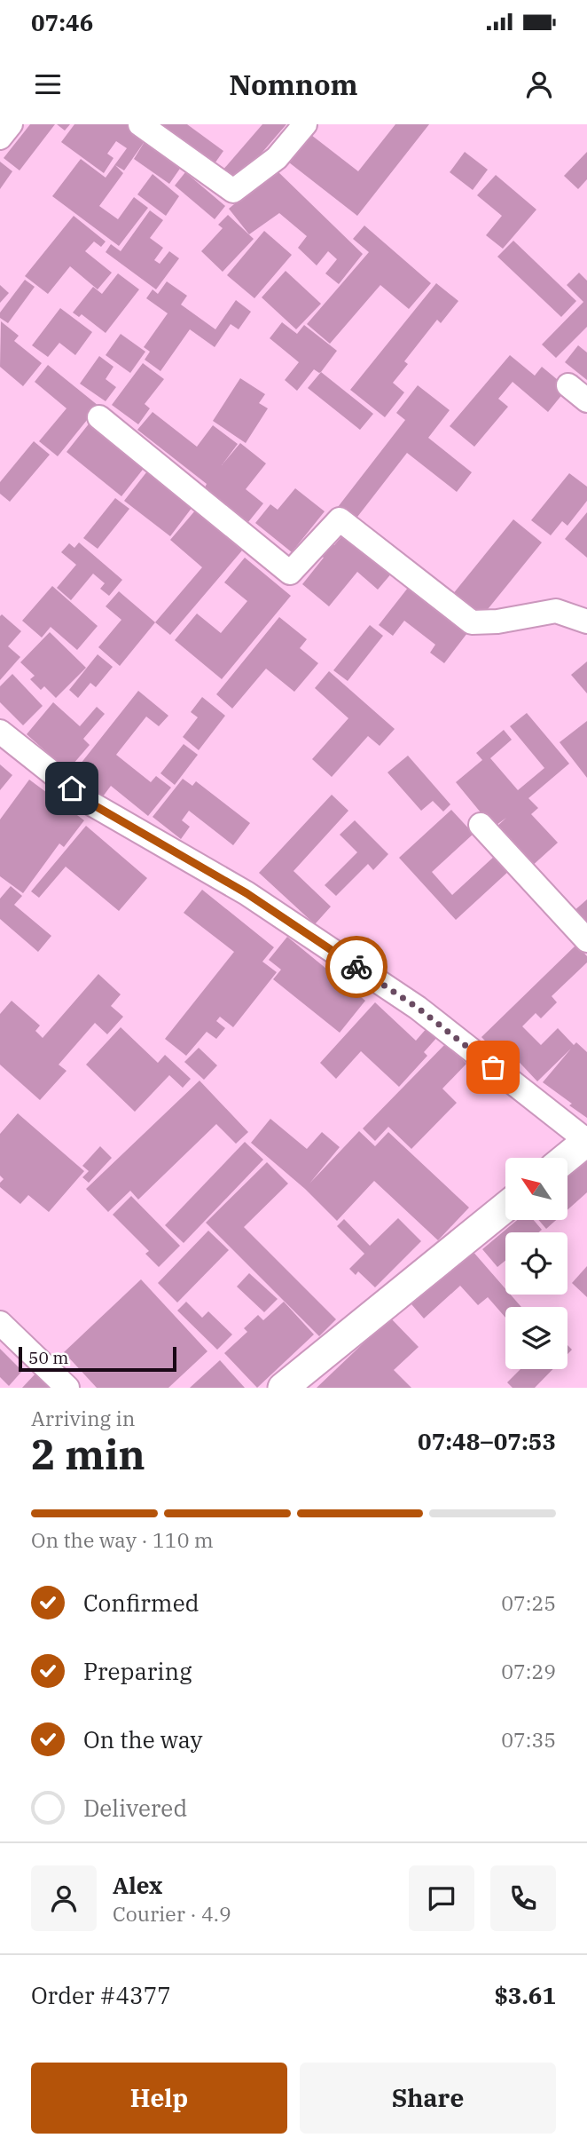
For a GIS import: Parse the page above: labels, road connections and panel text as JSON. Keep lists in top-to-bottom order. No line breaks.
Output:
{"scale_bar":"50 m","north":"top left","page":{"status":"07:46","header":"Nomnom","scale":"50 m","heading":["2 min","Arriving in","07:48–07:53"],"panel":["Alex","Courier · 4.9","Order #4377","$3.61"],"bar":"On the way · 110 m","list":[["Confirmed","07:25"],["Preparing","07:29"],["On the way","07:35"],"Delivered"],"buttons":["Help","Share"]}}
